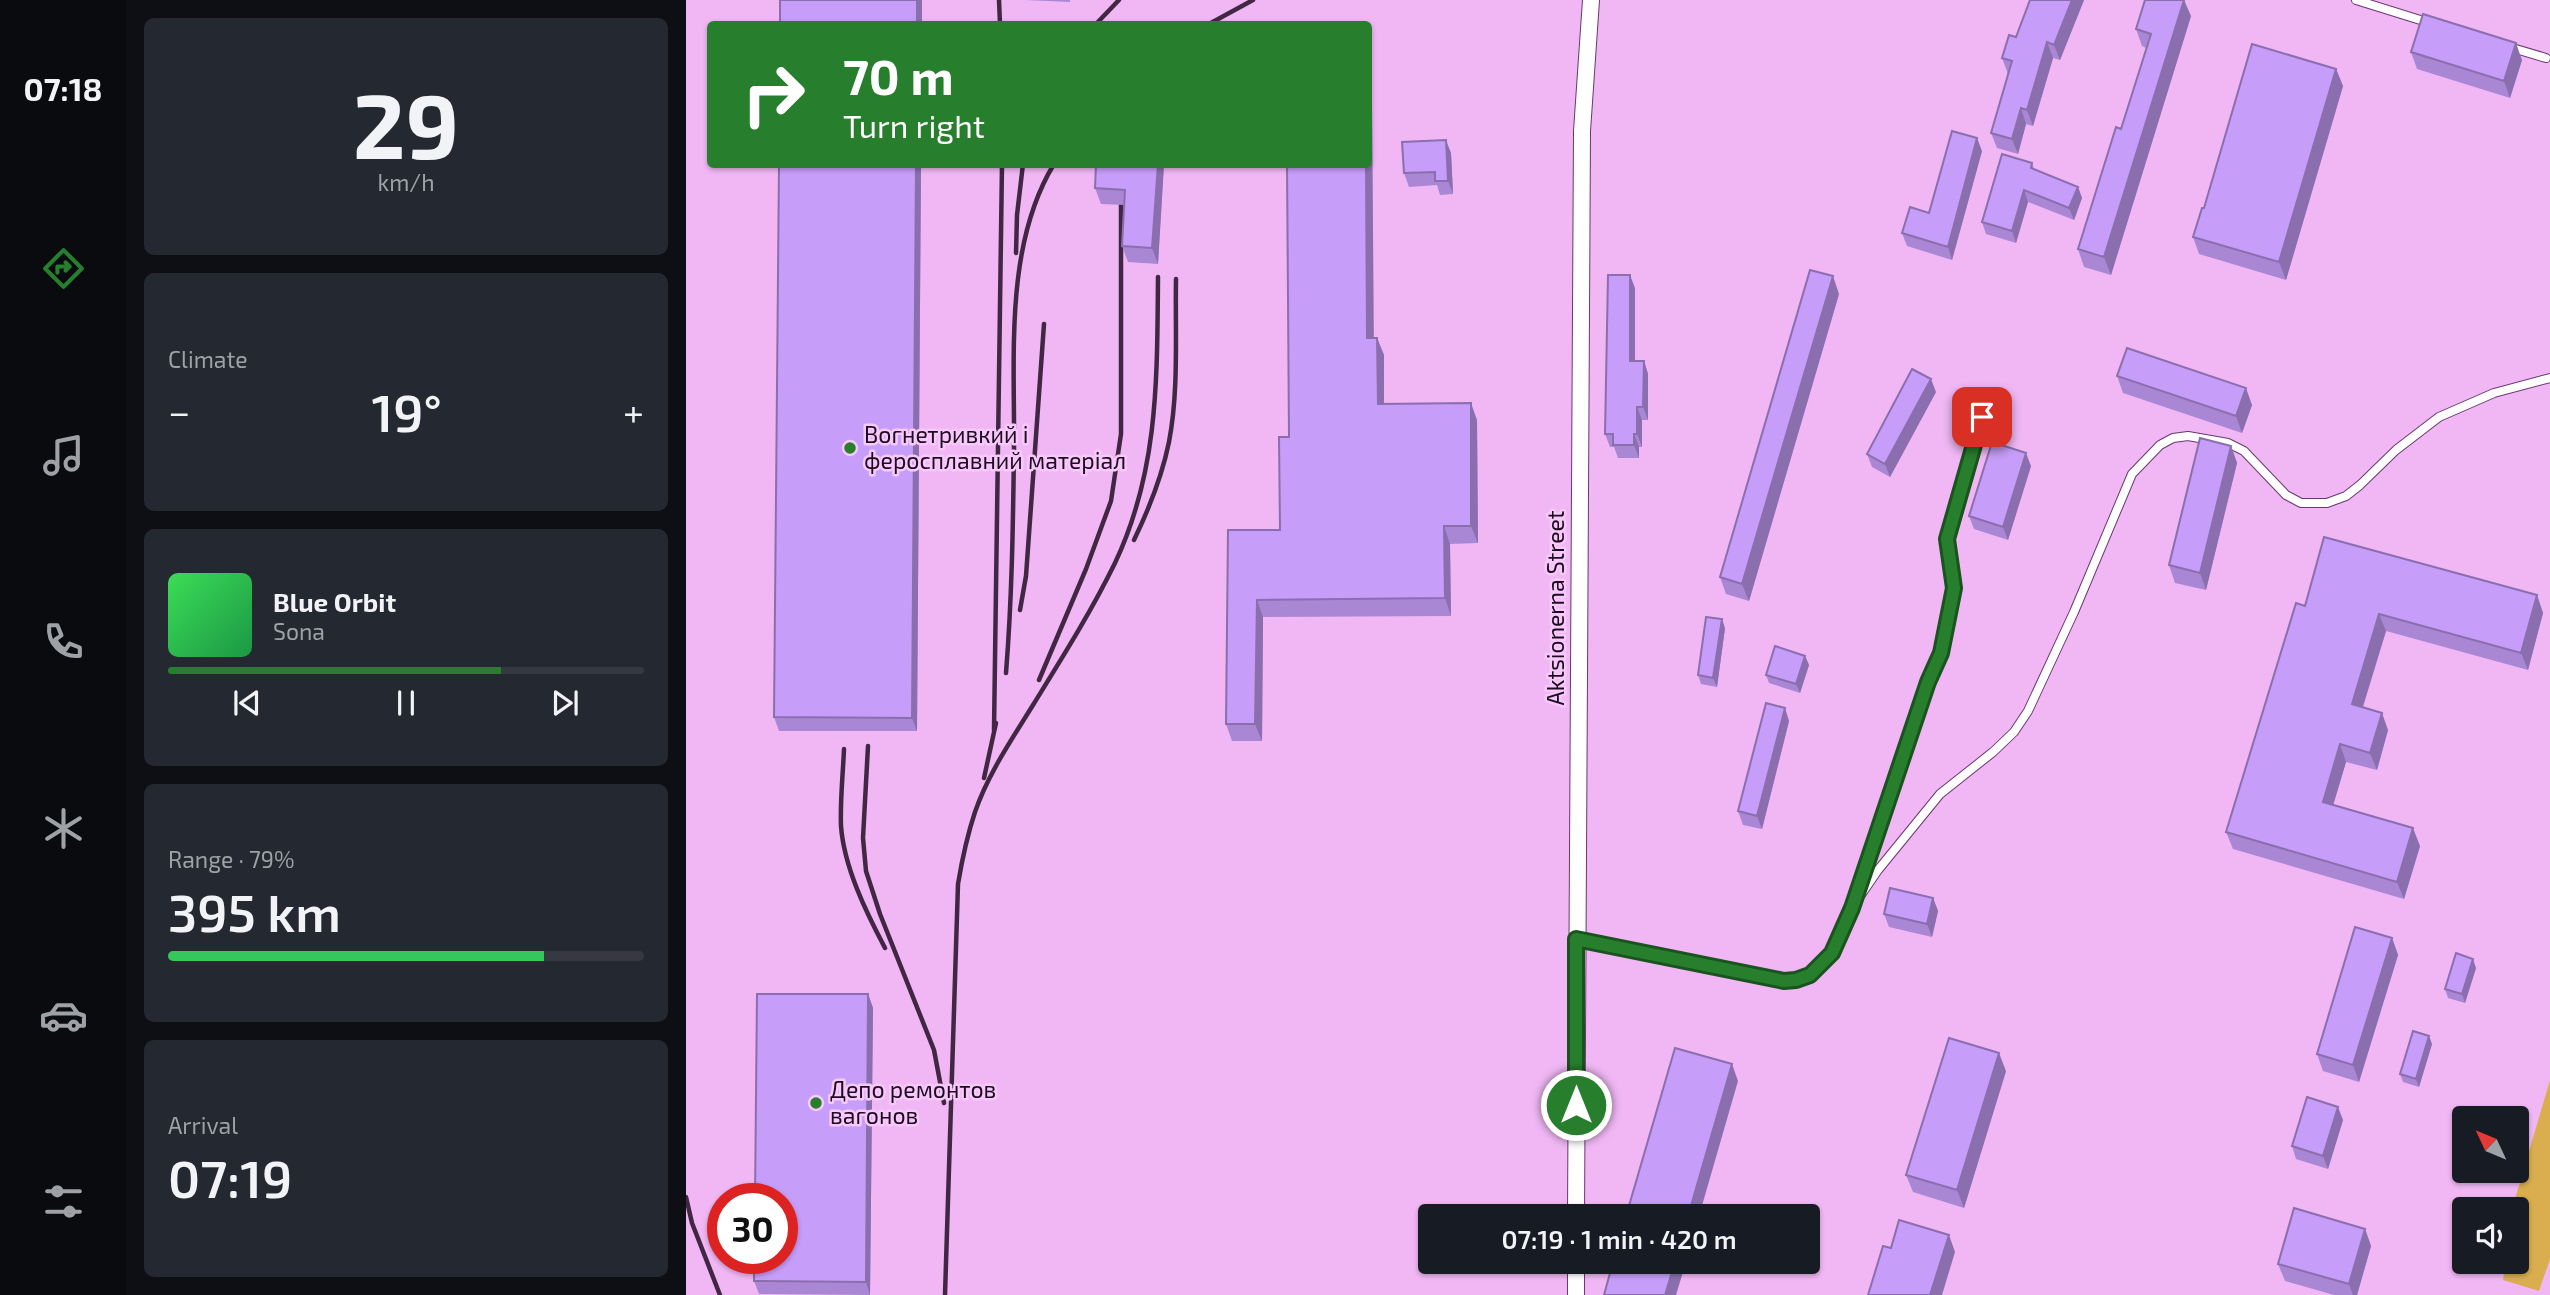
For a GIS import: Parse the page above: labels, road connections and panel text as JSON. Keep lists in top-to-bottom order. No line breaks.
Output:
{"streets":{"street":["Aktsionerna Street"]},"places":["Вогнетривкий і феросплавний матеріал","Депо ремонтов вагонов"],"north":"top left","page":{"tabs":"07:18","tile":[["29","km/h"],"Climate",["Range · 79%","395 km"],["Arrival","07:19"]],"turn":["70 m","Turn right"],"heat":["−","19°","+"],"song":["Blue Orbit","Sona"],"limit":"30","trip":"07:19 · 1 min · 420 m"}}
